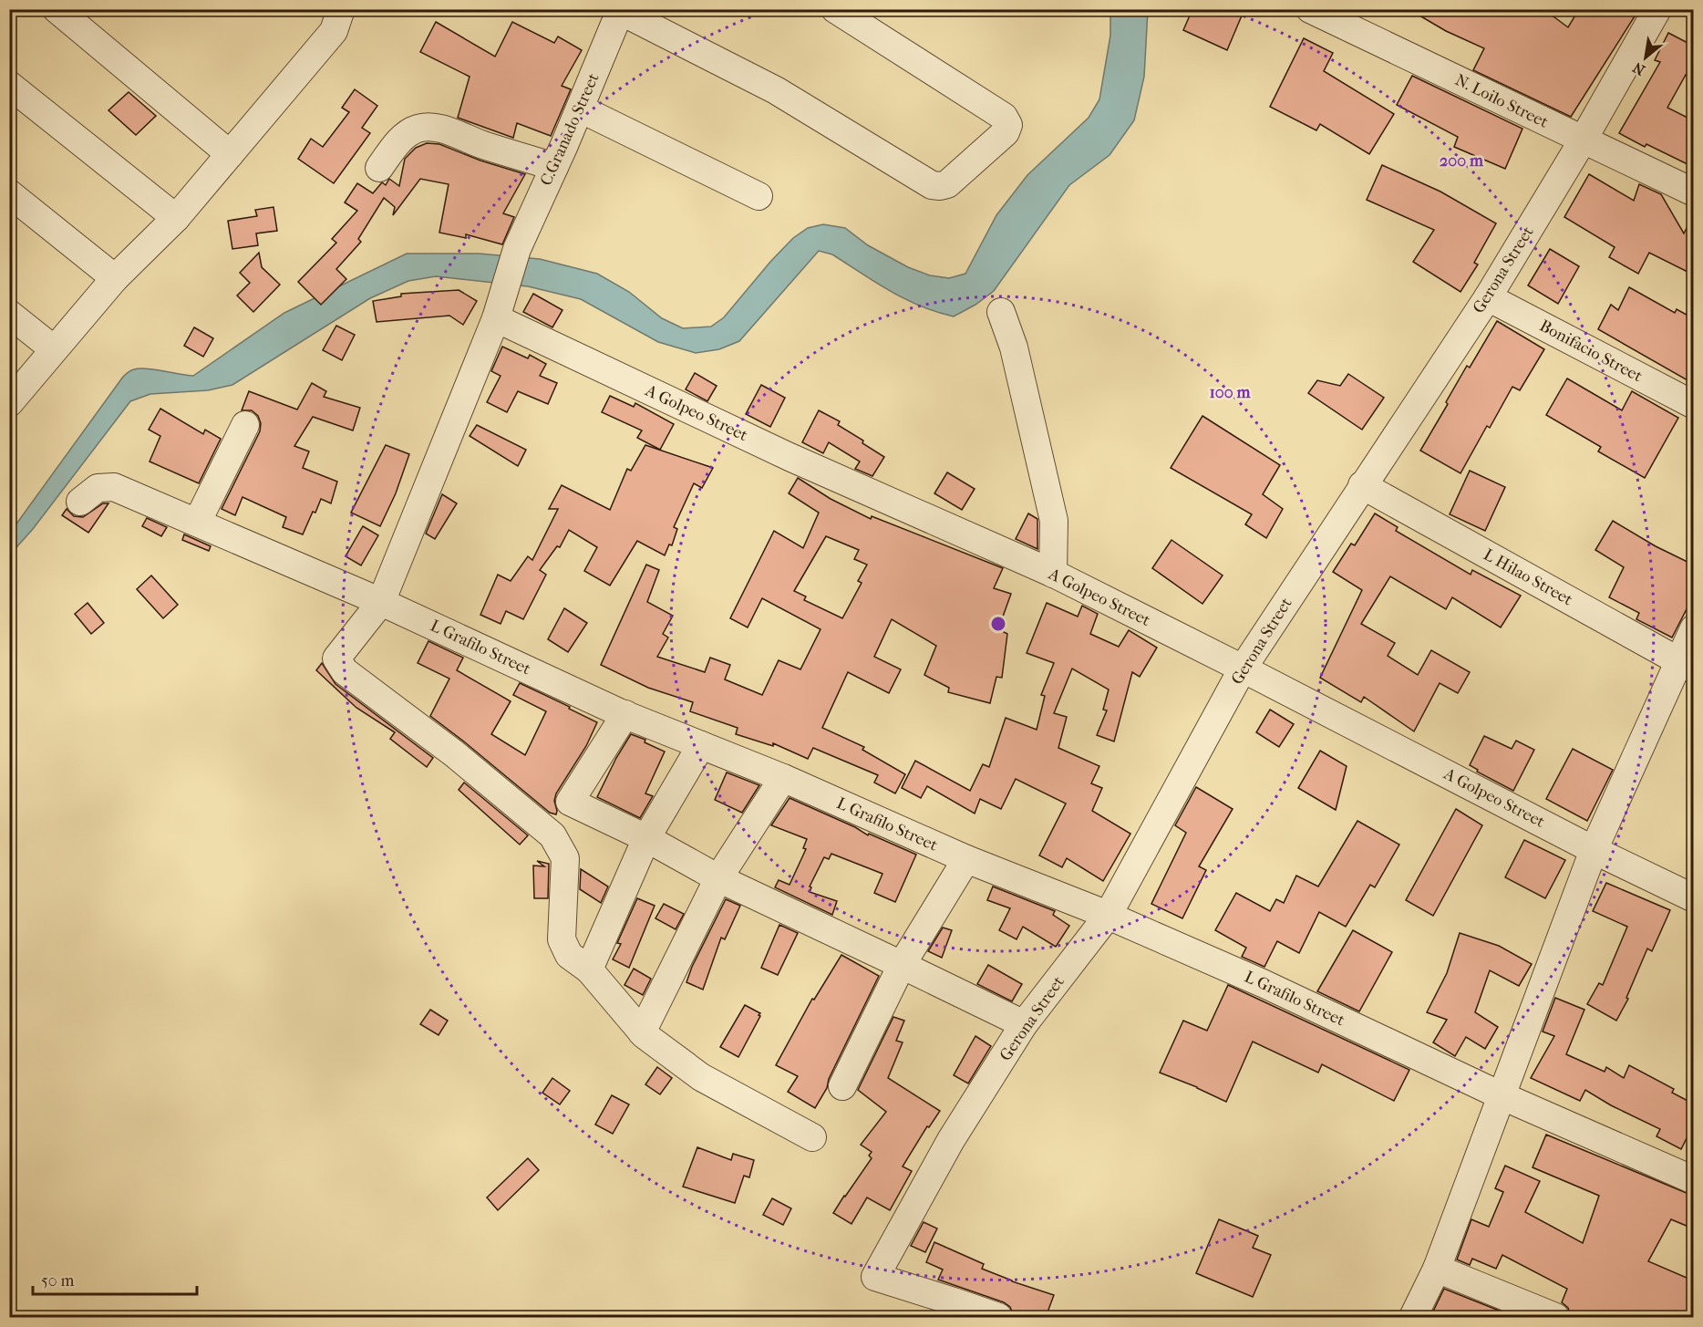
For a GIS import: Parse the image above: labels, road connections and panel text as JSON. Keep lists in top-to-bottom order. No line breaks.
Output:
{"streets":{"street":["N. Loilo Street","C.Granado Street","Gerona Street","Bonifacio Street","A Golpeo Street","L Hilao Street","L Grafilo Street"]},"crossings":[["N. Loilo Street","Gerona Street"],["C.Granado Street","A Golpeo Street"],["C.Granado Street","L Grafilo Street"],["Gerona Street","Bonifacio Street"],["Gerona Street","A Golpeo Street"],["Gerona Street","L Hilao Street"],["Gerona Street","L Grafilo Street"]],"scale_bar":"50 m","north":"bottom left","rings":["200 m","100 m"]}
